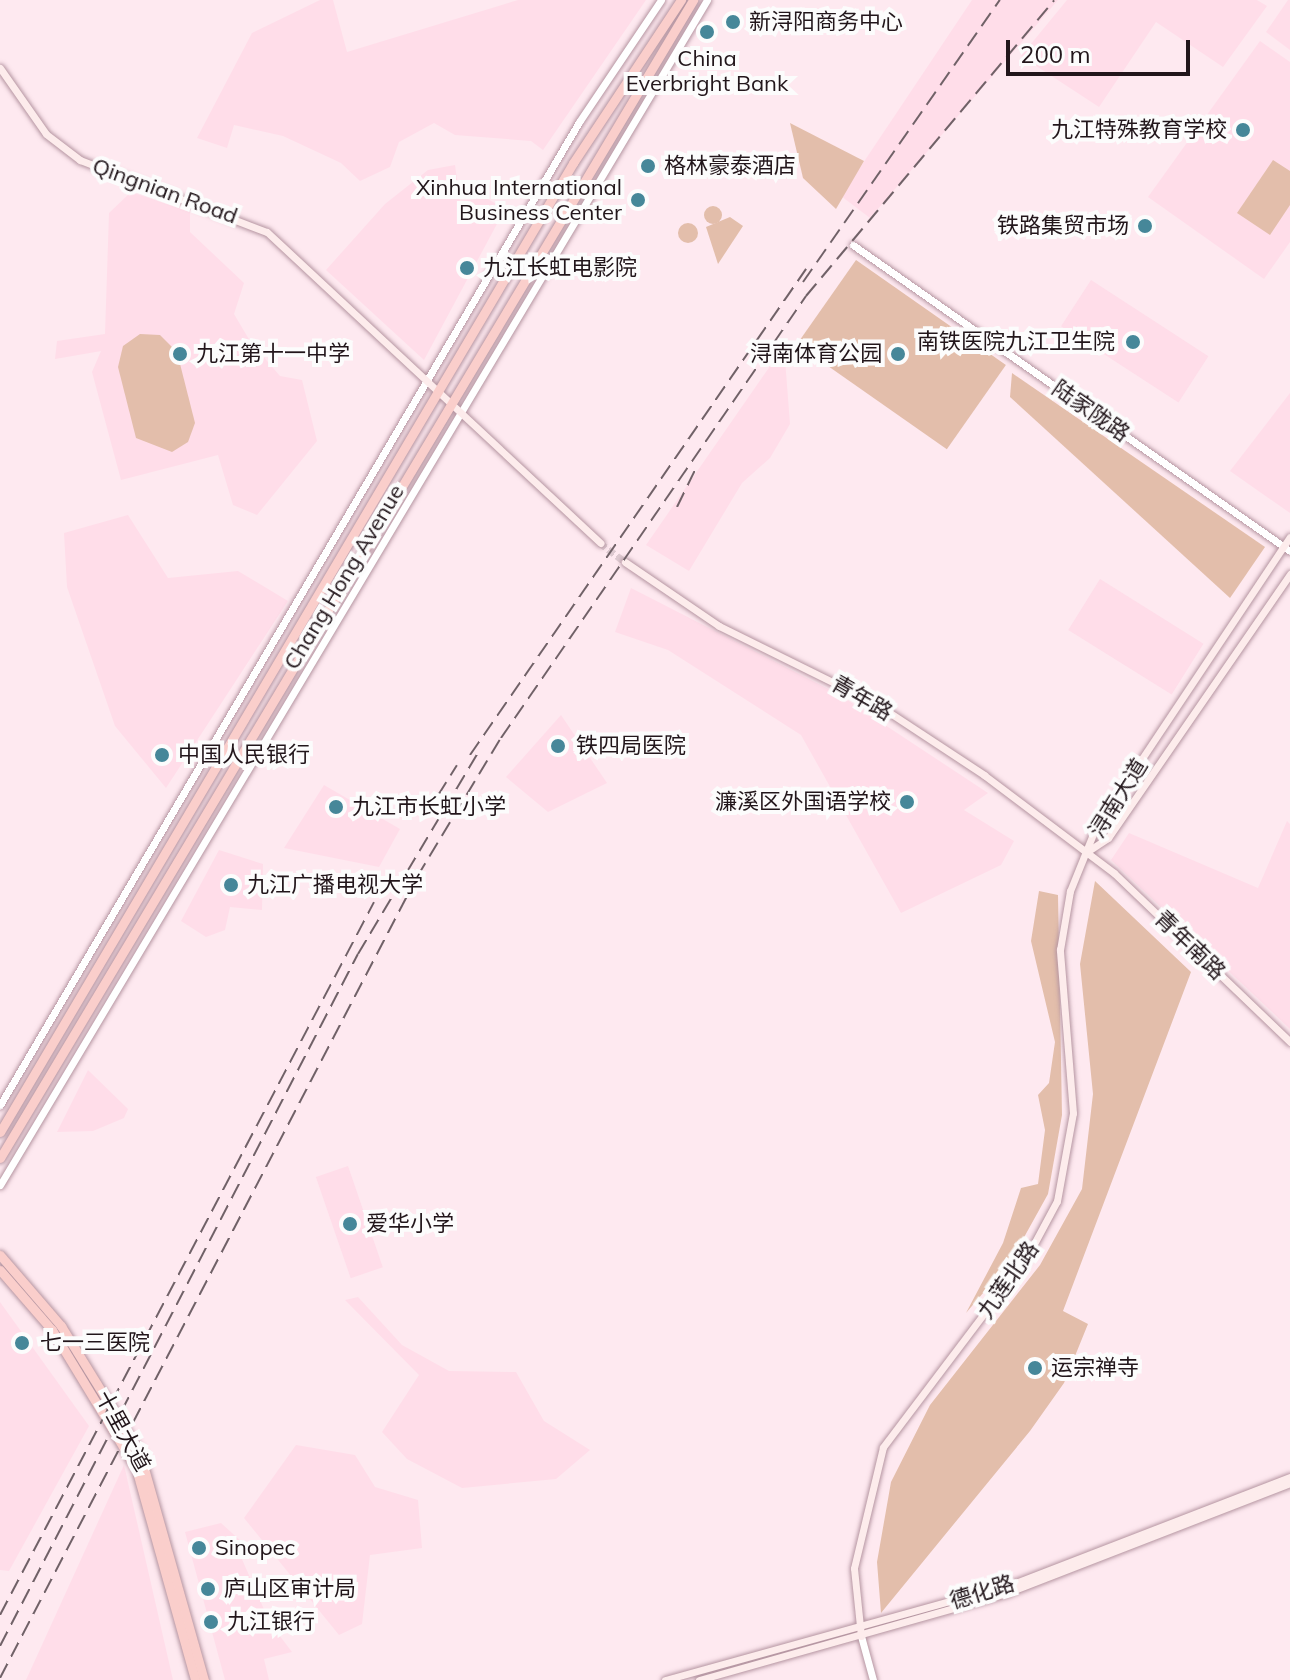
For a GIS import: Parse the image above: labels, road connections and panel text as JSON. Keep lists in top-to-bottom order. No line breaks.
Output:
{"streets":{"highway":["Chang Hong Avenue","十里大道"],"main road":["Qingnian Road","青年路","浔南大道","青年南路","九莲北路","德化路"],"street":["陆家陇路"]},"crossings":[["Qingnian Road","Chang Hong Avenue"],["陆家陇路","浔南大道"],["青年路","浔南大道"],["青年路","青年南路"],["青年路","九莲北路"],["浔南大道","青年南路"],["浔南大道","九莲北路"],["青年南路","九莲北路"],["九莲北路","德化路"]],"places":["新浔阳商务中心","China Everbright Bank","九江特殊教育学校","格林豪泰酒店","Xinhua International Business Center","铁路集贸市场","九江长虹电影院","南铁医院九江卫生院","九江第十一中学","浔南体育公园","铁四局医院","中国人民银行","濂溪区外国语学校","九江市长虹小学","九江广播电视大学","爱华小学","七一三医院","运宗禅寺","Sinopec","庐山区审计局","九江银行"],"scale_bar":"200 m"}
